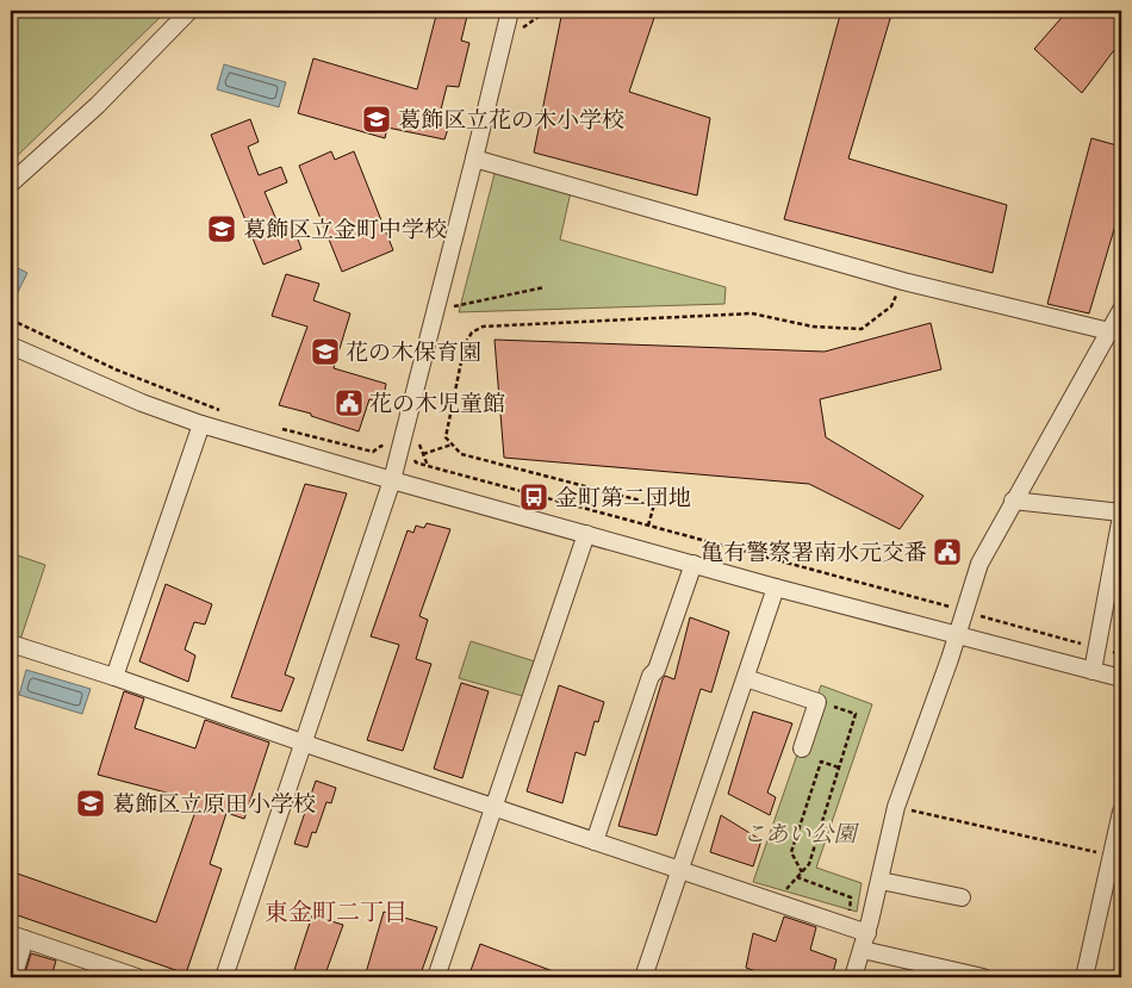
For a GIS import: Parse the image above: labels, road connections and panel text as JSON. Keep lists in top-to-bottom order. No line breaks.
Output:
{"districts":["東金町二丁目"],"parks":["こあい公園"],"places":{"school or university":["葛飾区立花の木小学校","葛飾区立金町中学校","花の木保育園","葛飾区立原田小学校"],"public building":["花の木児童館","亀有警察署南水元交番"],"bus stop":["金町第二団地"]}}
